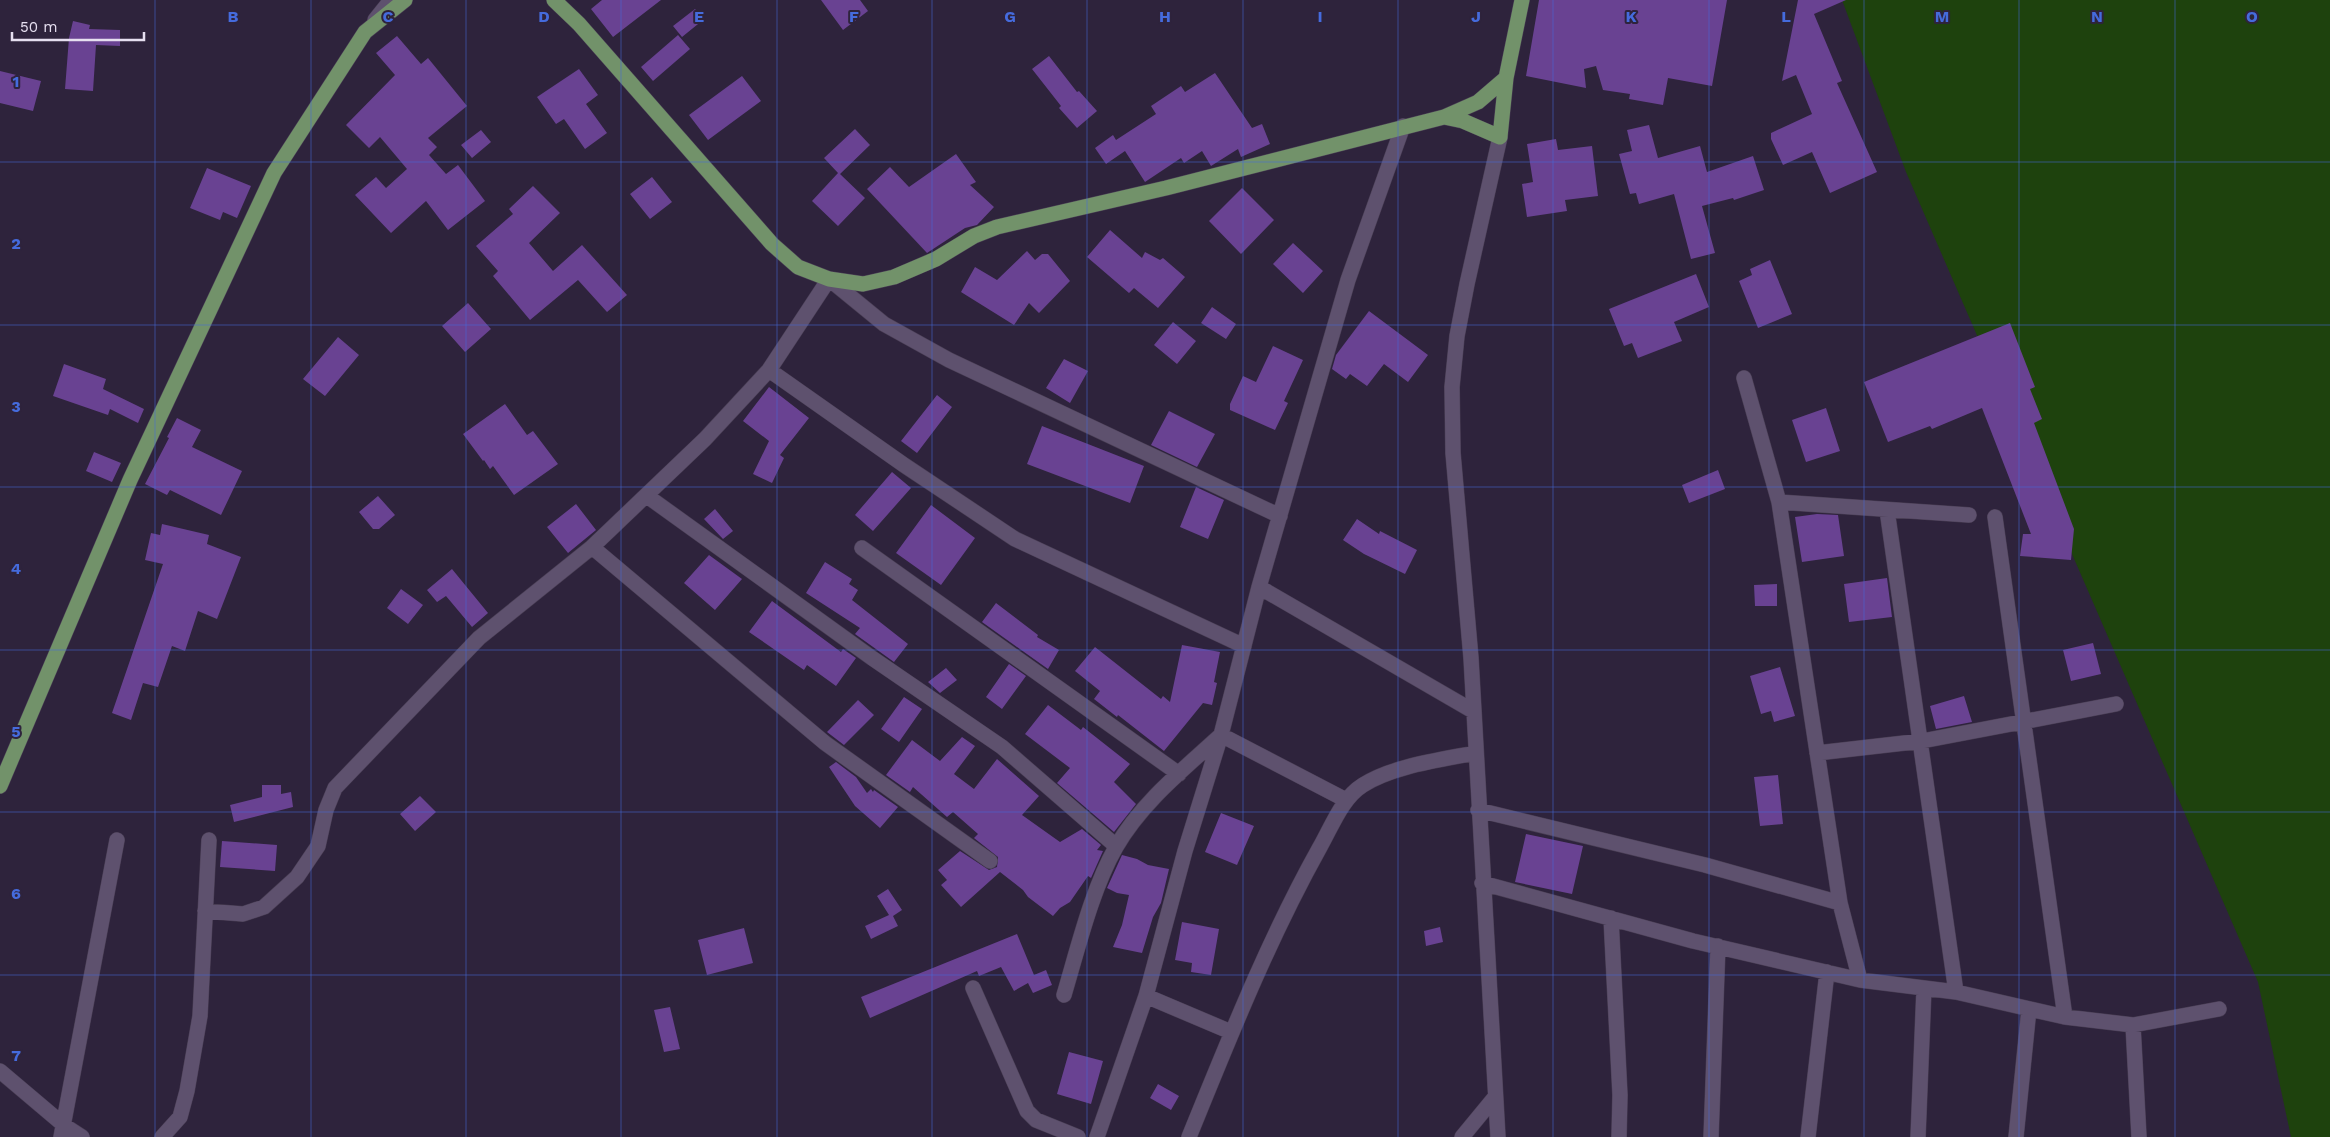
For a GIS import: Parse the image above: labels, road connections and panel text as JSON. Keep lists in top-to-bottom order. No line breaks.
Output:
{"scale_bar":"50 m","grid":{"columns":["B","C","D","E","F","G","H","I","J","K","L","M","N","O"],"rows":["1","2","3","4","5","6","7"]}}
